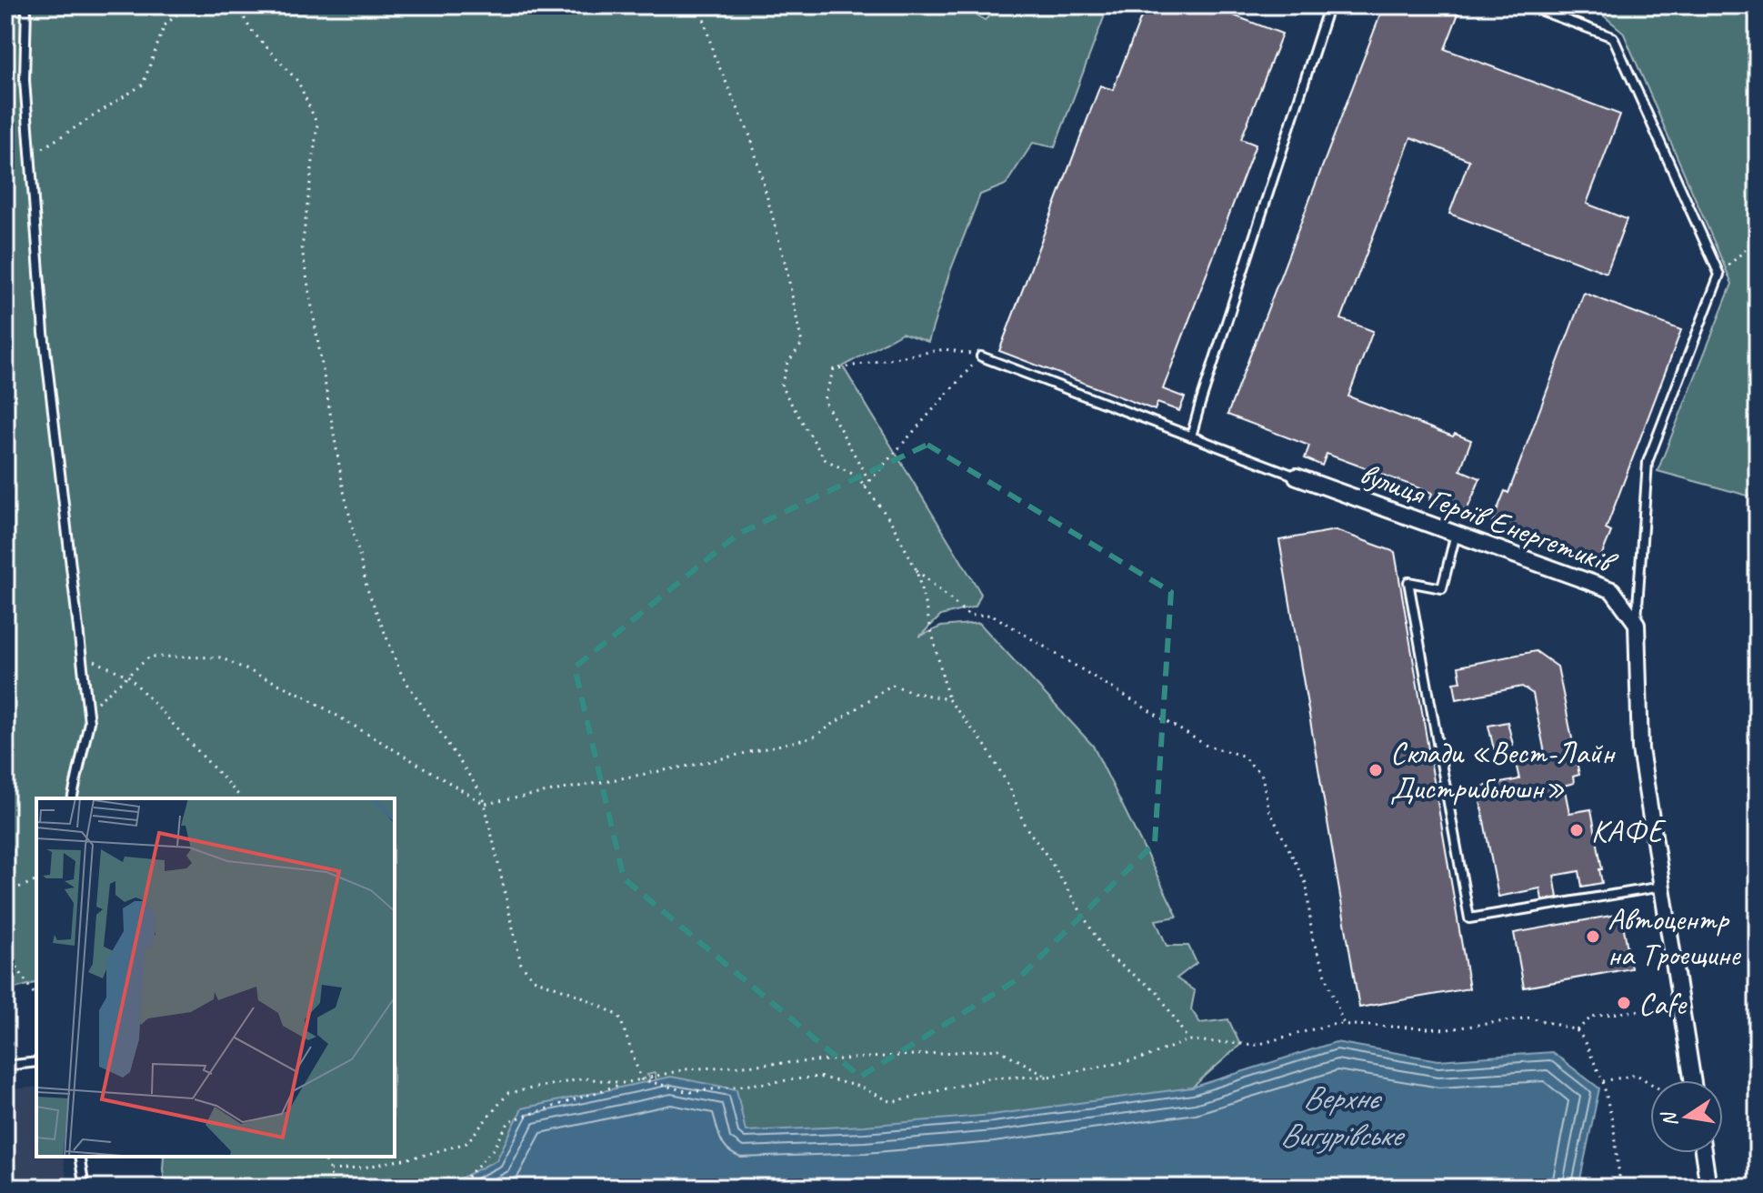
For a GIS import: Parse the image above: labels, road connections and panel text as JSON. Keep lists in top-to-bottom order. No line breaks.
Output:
{"streets":{"street":["вулиця Героїв Енергетиків"]},"water":["Верхнє Вигурівське"],"places":["Склади «Вест-Лайн Дистрибьюшн»","КАФЕ","Автоцентр на Троещине","Cafe"],"north":"left"}
